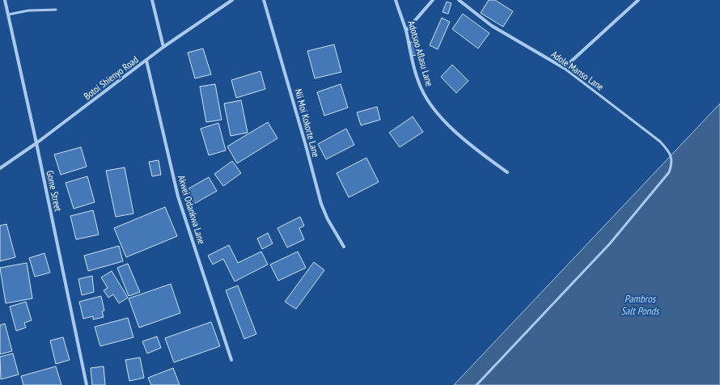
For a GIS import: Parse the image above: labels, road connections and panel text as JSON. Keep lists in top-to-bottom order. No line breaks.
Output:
{"streets":{"street":["Adotsoo Aflasu Lane","Adole Manso Lane","Botoi Shienyo Road","Nii Moi Kokorte Lane","Gome Street","Akwei Odankwa Lane"]},"crossings":[["Botoi Shienyo Road","Gome Street"],["Botoi Shienyo Road","Akwei Odankwa Lane"]],"water":["Pambros Salt Ponds"]}
